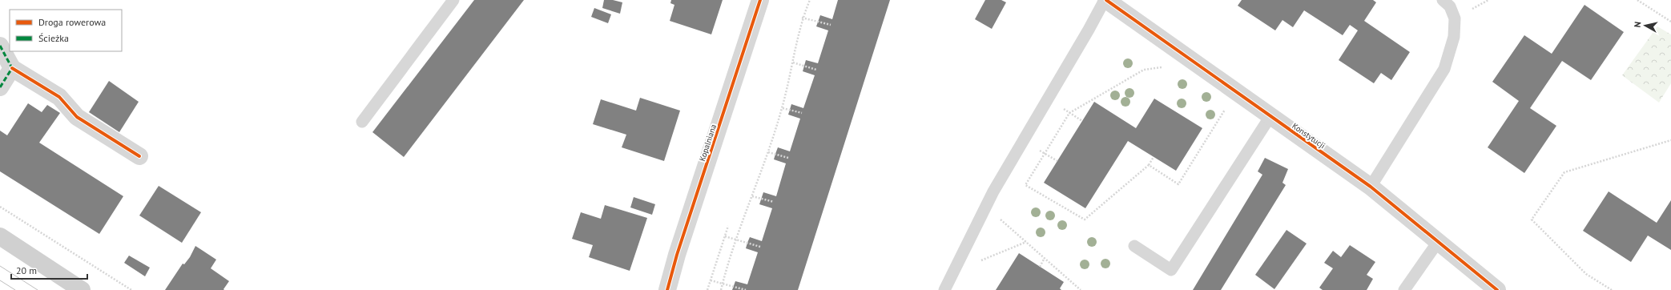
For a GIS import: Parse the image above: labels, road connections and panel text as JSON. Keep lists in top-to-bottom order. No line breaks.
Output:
{"streets":{"street":["Konstytucji","Kopalniana"]},"legend":["Droga rowerowa","Ścieżka"],"scale_bar":"20 m","north":"left"}
